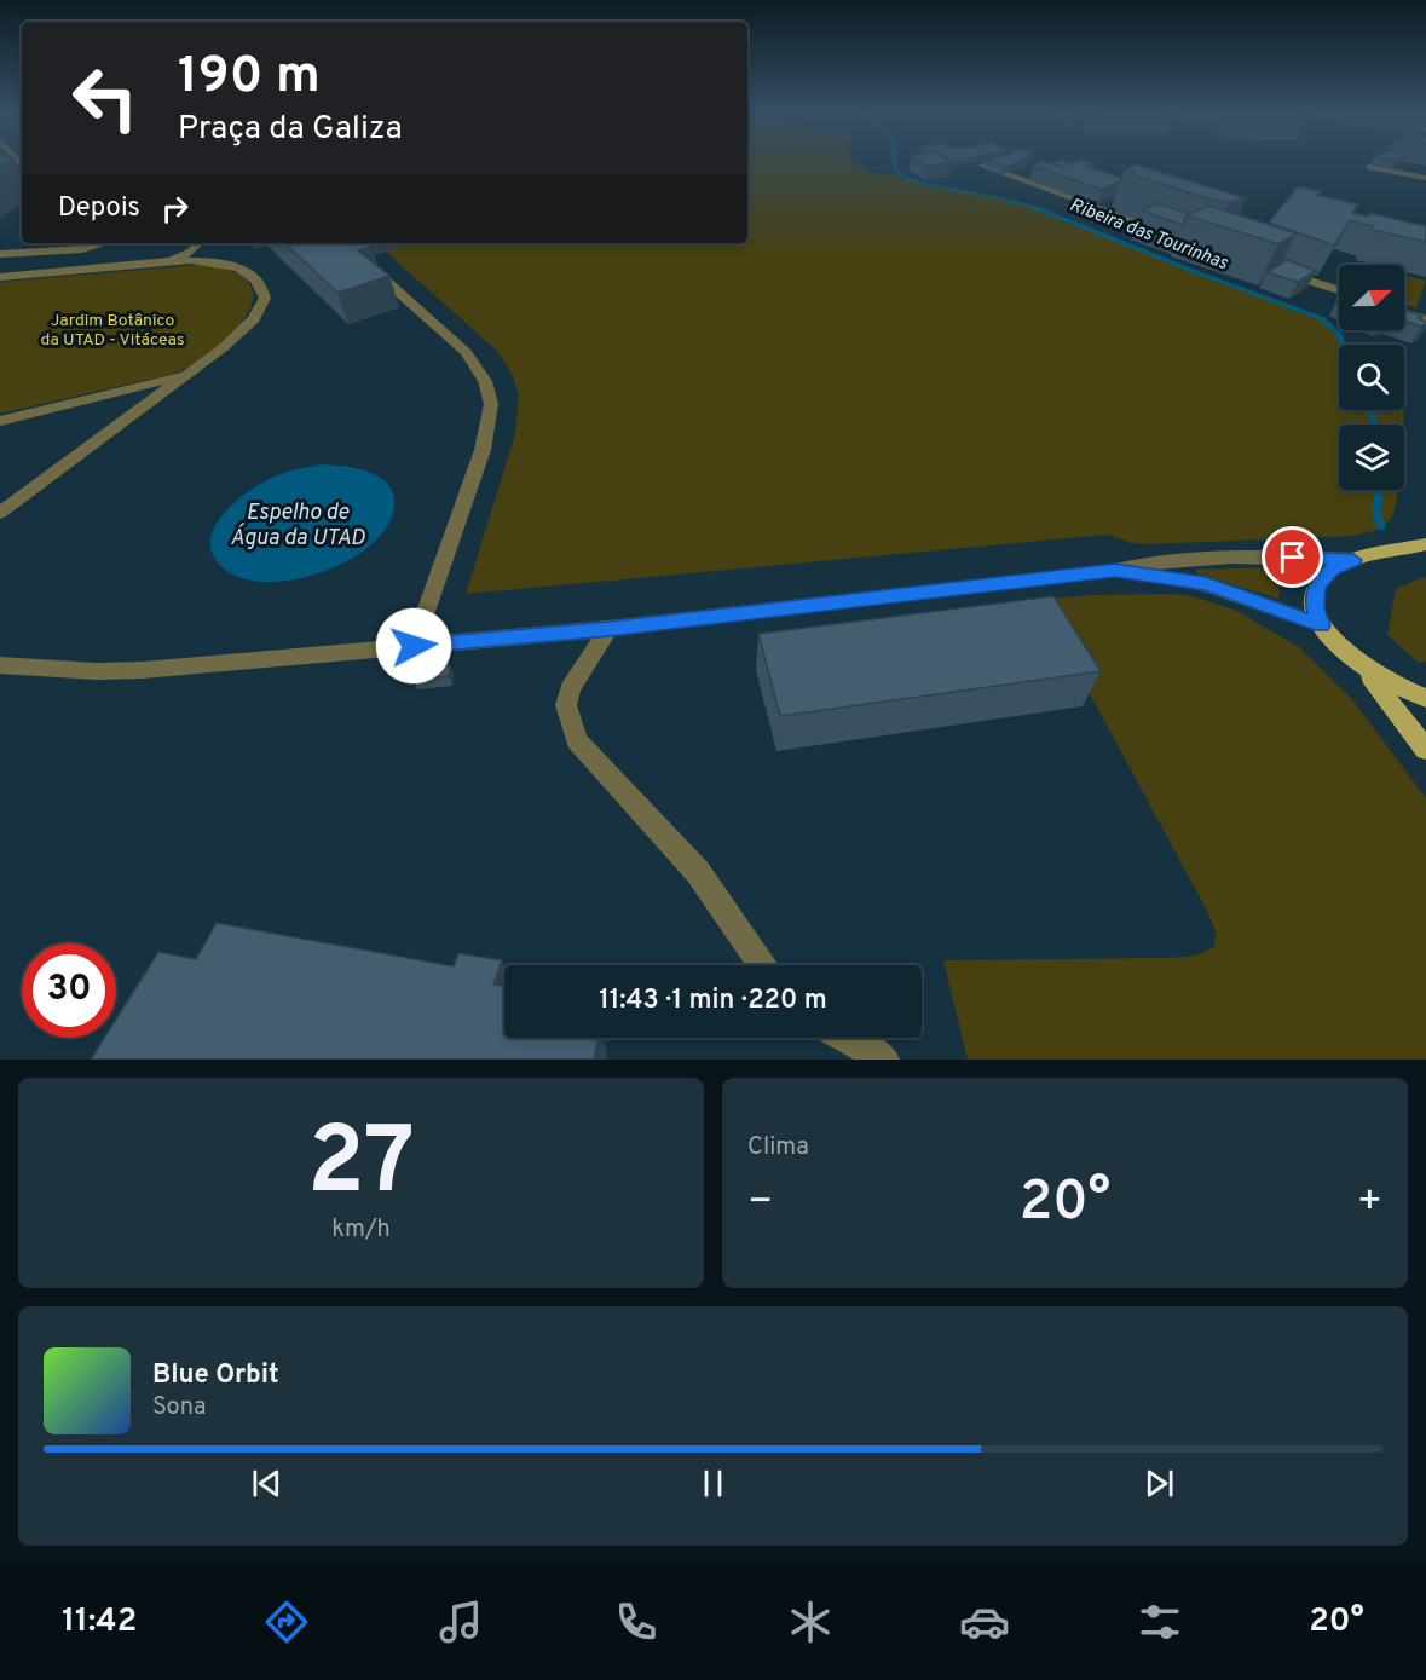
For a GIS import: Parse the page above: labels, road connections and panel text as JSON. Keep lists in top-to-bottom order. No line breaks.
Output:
{"water":["Ribeira das Tourinhas","Espelho de Água da UTAD"],"parks":["Jardim Botânico da UTAD - Vitáceas"],"north":"right","page":{"turn":["190 m","Praça da Galiza"],"then":"Depois","limit":"30","trip":"11:43 · 1 min · 220 m","tile":[["27","km/h"],"Clima"],"heat":["−","20°","+"],"song":["Blue Orbit","Sona"],"tabs":["11:42","20°"]}}
